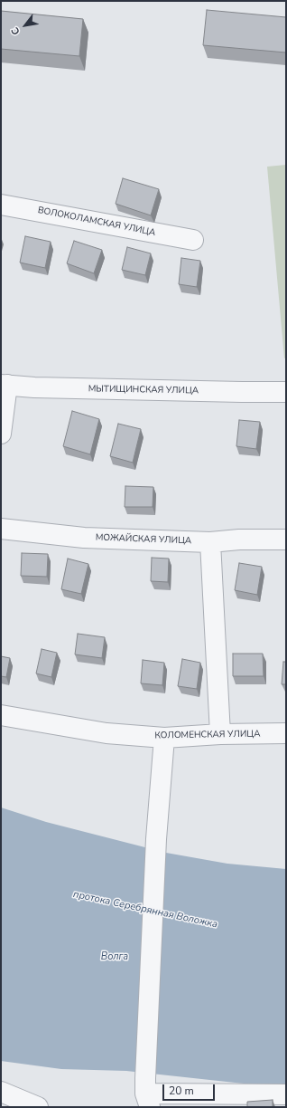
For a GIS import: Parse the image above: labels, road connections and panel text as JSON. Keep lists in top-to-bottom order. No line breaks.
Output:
{"streets":{"street":["ВОЛОКОЛАМСКАЯ УЛИЦА","МЫТИЩИНСКАЯ УЛИЦА","МОЖАЙСКАЯ УЛИЦА","КОЛОМЕНСКАЯ УЛИЦА"]},"water":["протока Серебрянная Воложка","Волга"],"scale_bar":"20 m","north":"bottom left"}
